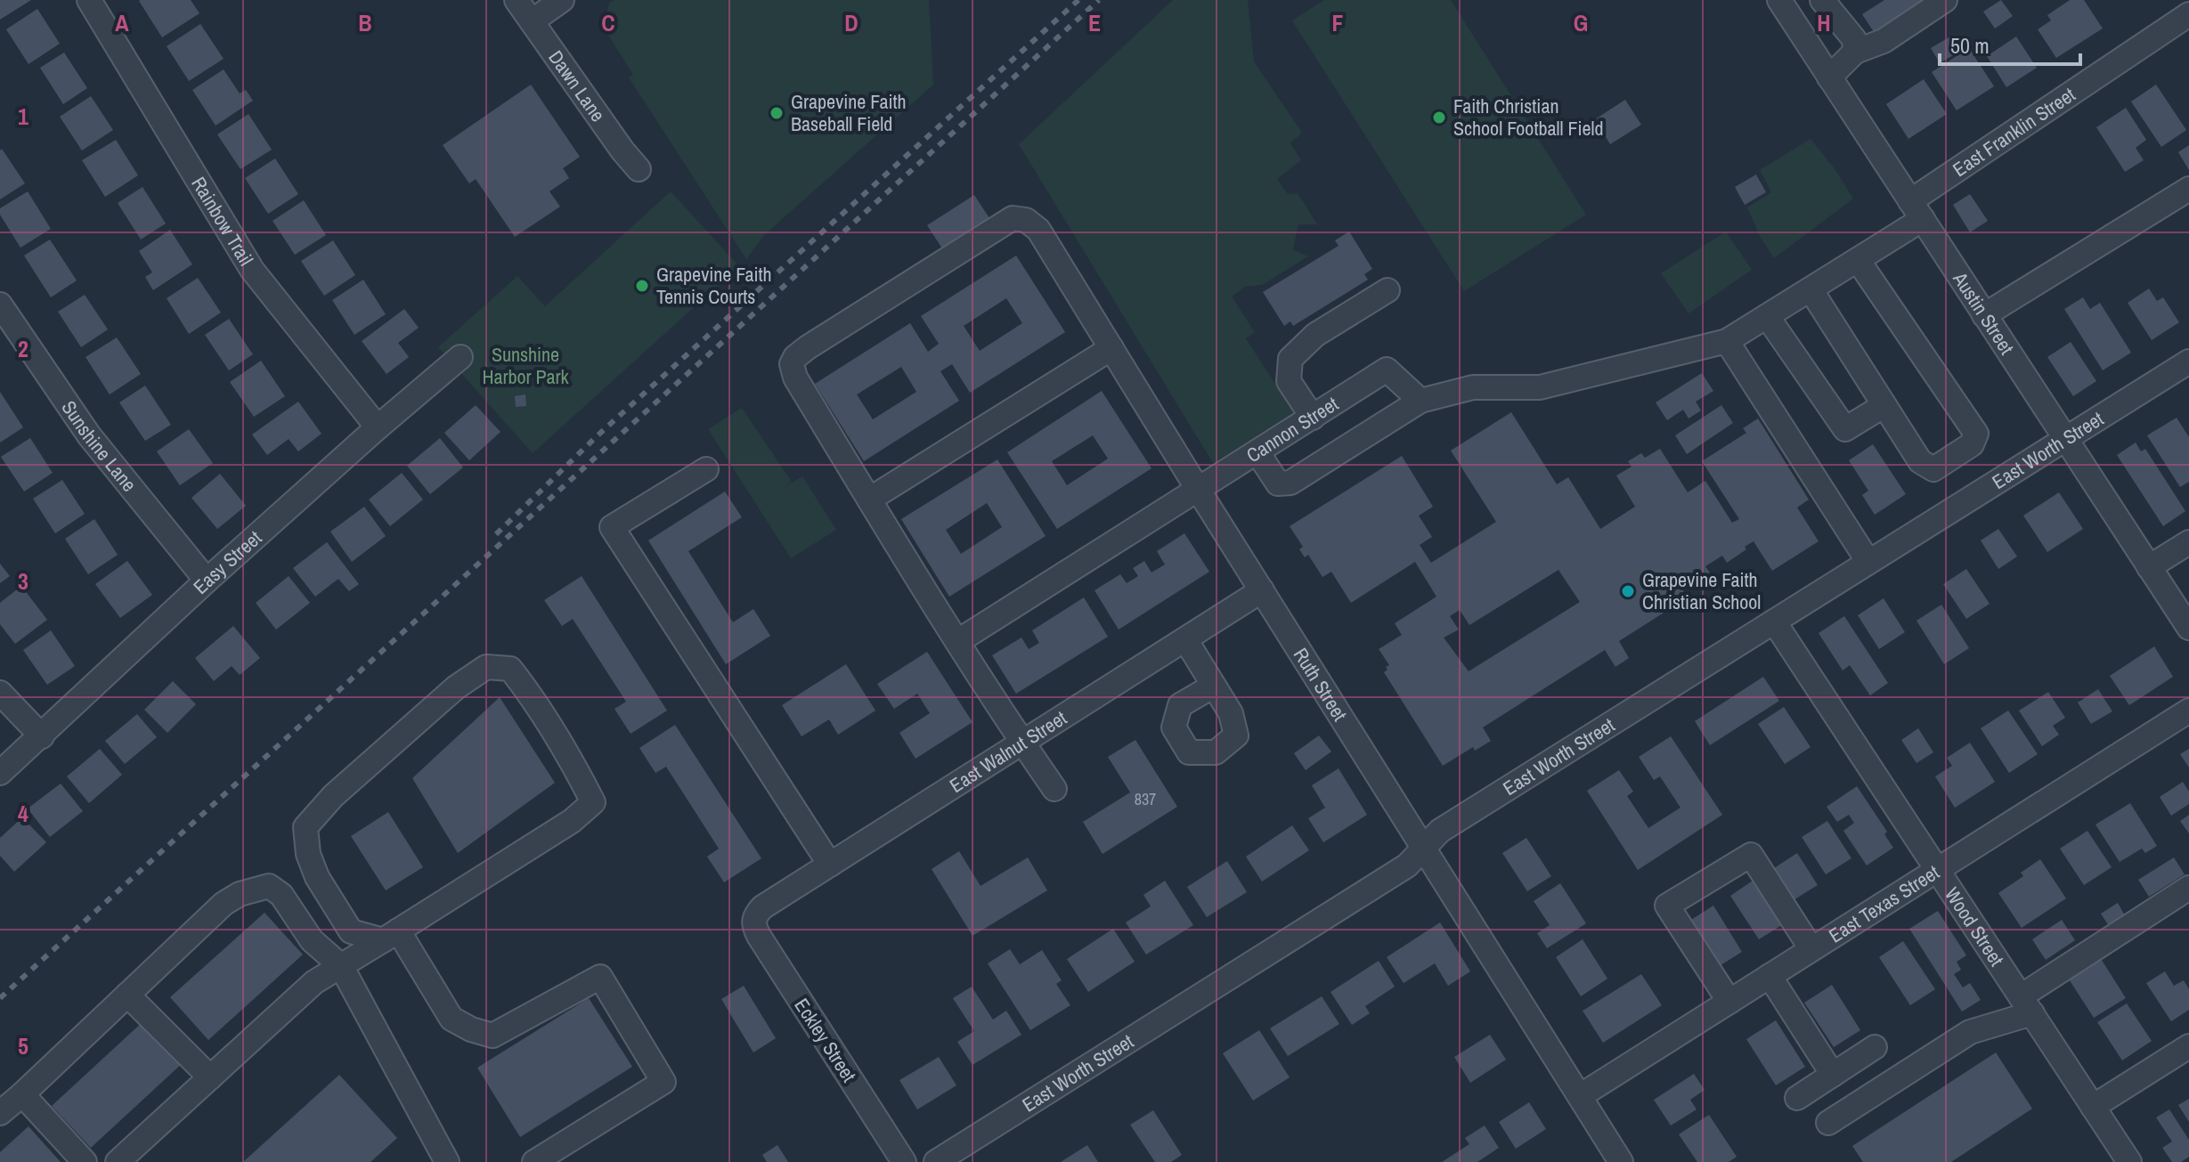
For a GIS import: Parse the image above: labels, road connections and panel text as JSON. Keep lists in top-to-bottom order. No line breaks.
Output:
{"streets":{"street":["Dawn Lane","East Franklin Street","Rainbow Trail","Austin Street","Cannon Street","Sunshine Lane","East Worth Street","Easy Street","Ruth Street","East Walnut Street","East Texas Street","Wood Street","Eckley Street"]},"crossings":[["East Franklin Street","Austin Street"],["East Franklin Street","Cannon Street"],["Rainbow Trail","Easy Street"],["Austin Street","East Worth Street"],["Cannon Street","Ruth Street"],["Sunshine Lane","Easy Street"],["East Worth Street","Ruth Street"],["East Worth Street","Wood Street"],["Ruth Street","East Walnut Street"],["Ruth Street","East Texas Street"],["East Walnut Street","Eckley Street"],["East Texas Street","Wood Street"]],"parks":["Sunshine Harbor Park"],"places":["Grapevine Faith Baseball Field","Faith Christian School Football Field","Grapevine Faith Tennis Courts","Grapevine Faith Christian School"],"house_numbers":["837"],"scale_bar":"50 m","grid":{"columns":["A","B","C","D","E","F","G","H"],"rows":["1","2","3","4","5"]}}
